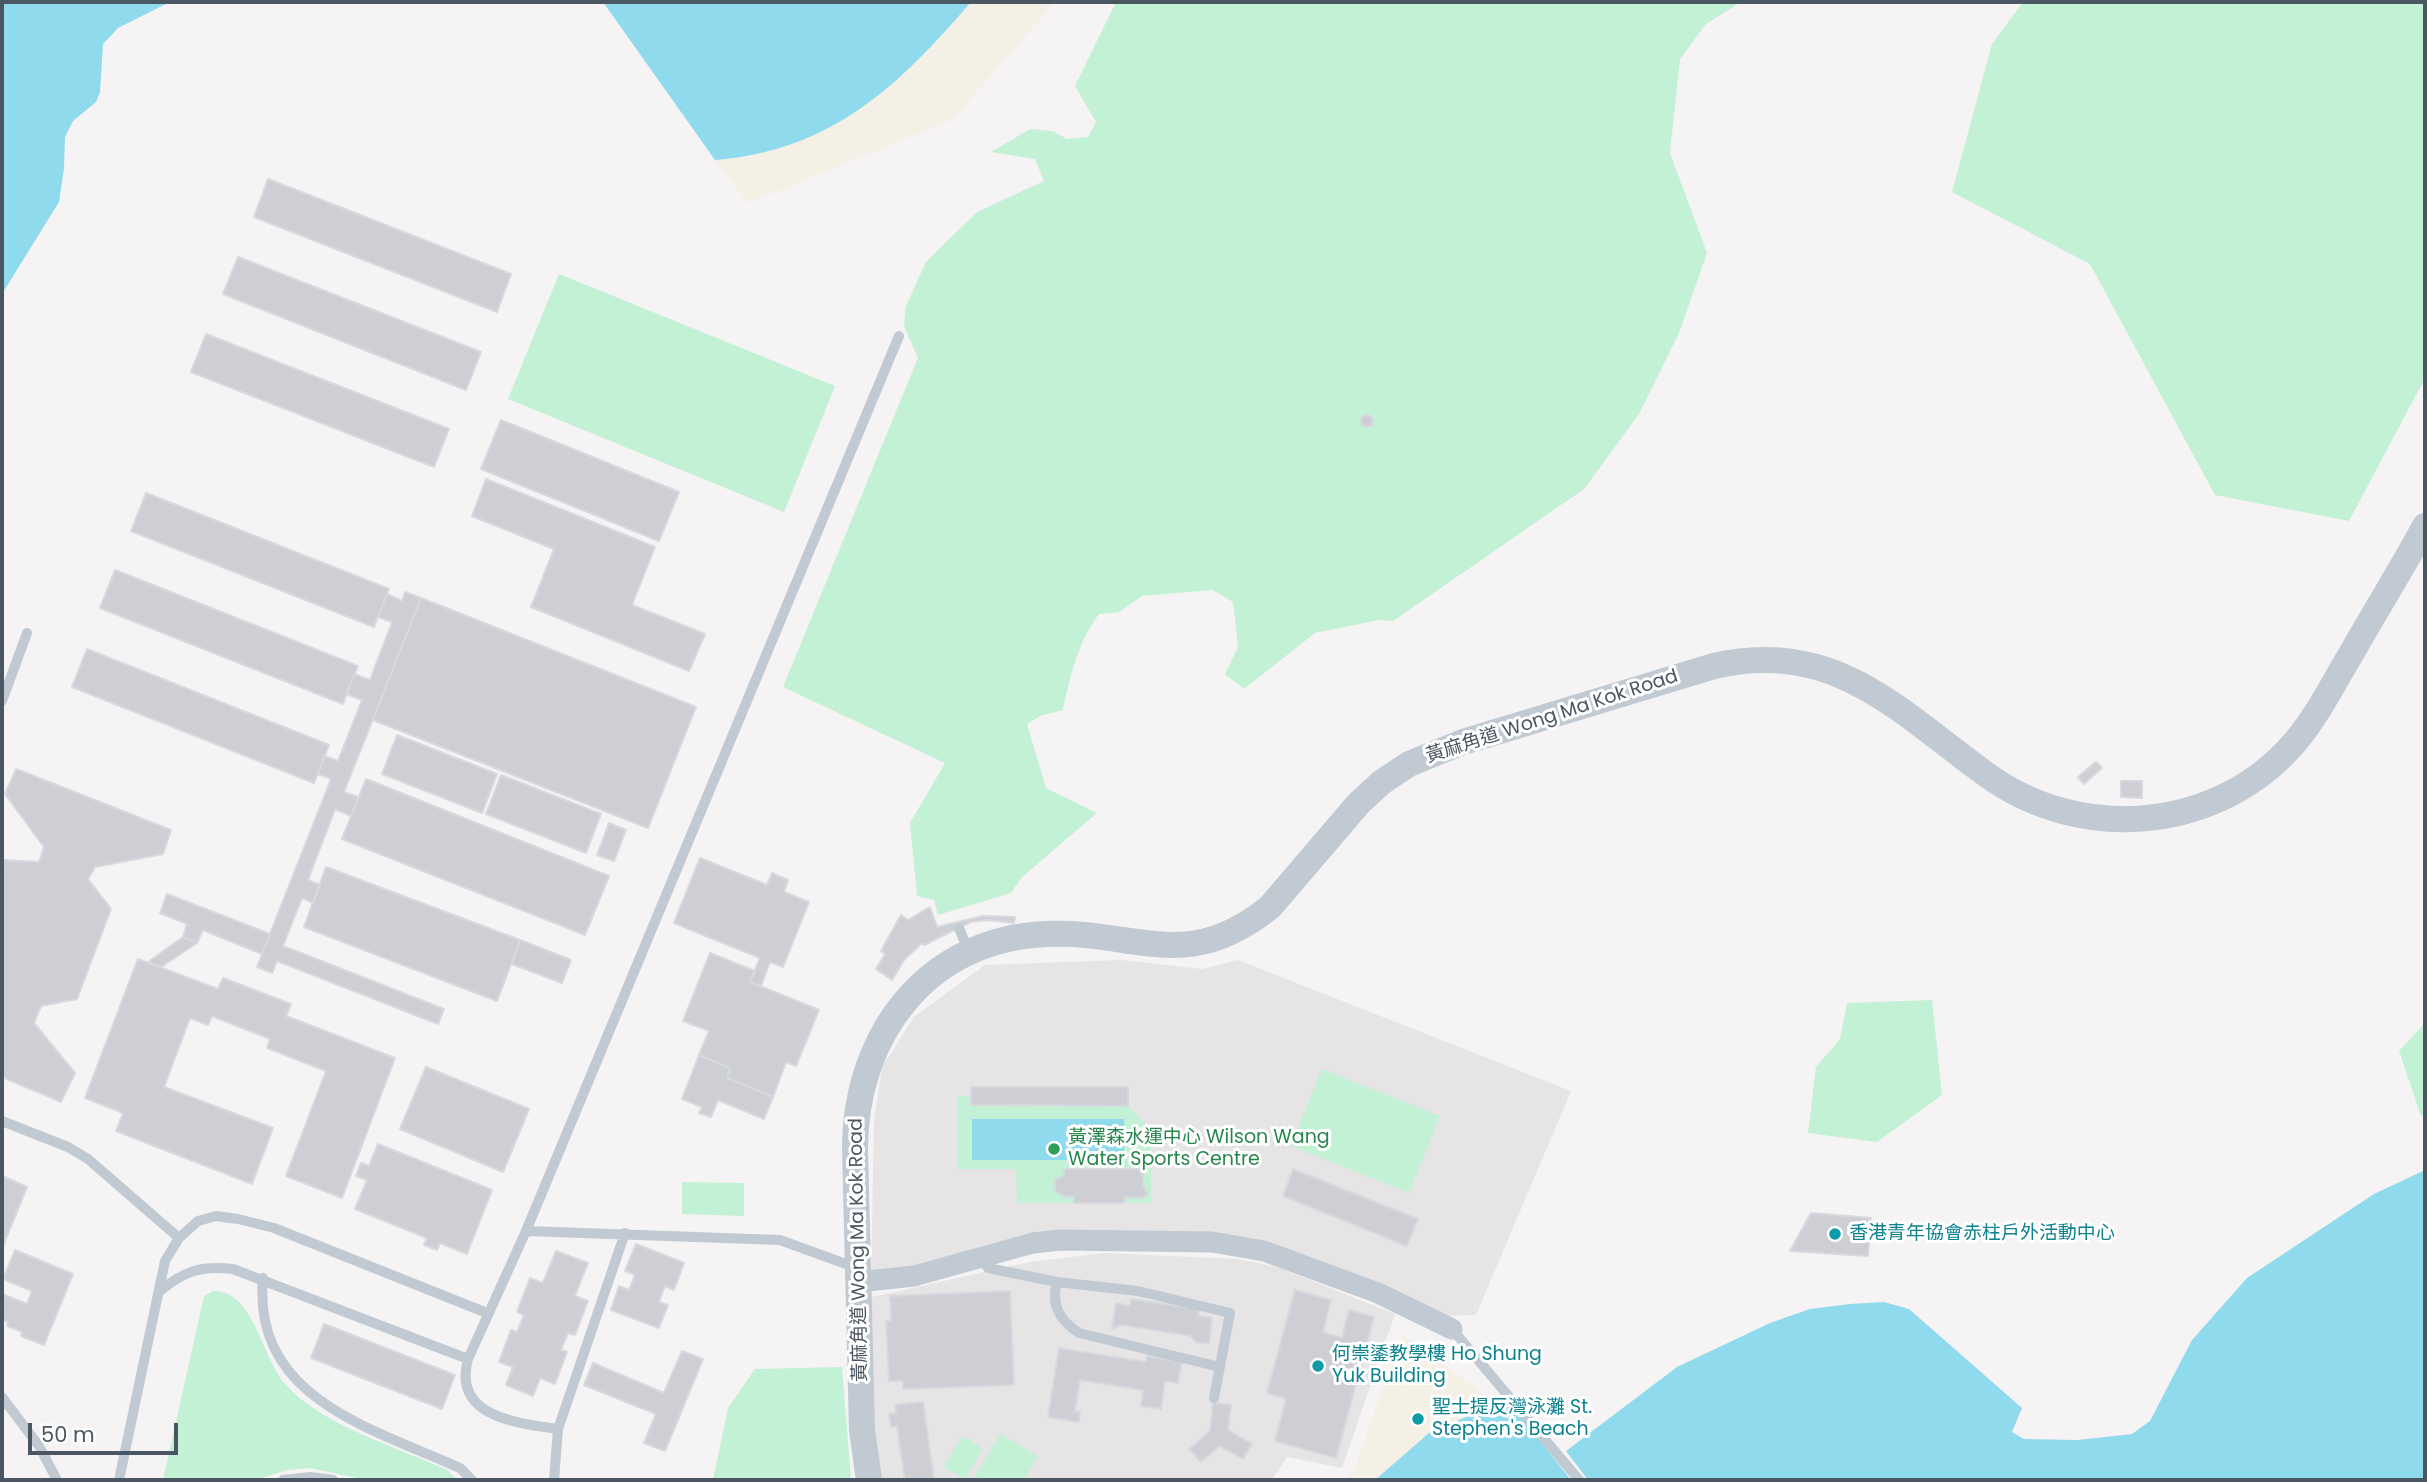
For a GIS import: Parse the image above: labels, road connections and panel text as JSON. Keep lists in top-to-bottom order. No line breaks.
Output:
{"streets":{"street":["黃麻角道 Wong Ma Kok Road"]},"places":["黃澤森水運中心 Wilson Wang Water Sports Centre","香港青年協會赤柱戶外活動中心","何崇鋈教學樓 Ho Shung Yuk Building","聖士提反灣泳灘 St. Stephen's Beach"],"scale_bar":"50 m"}
